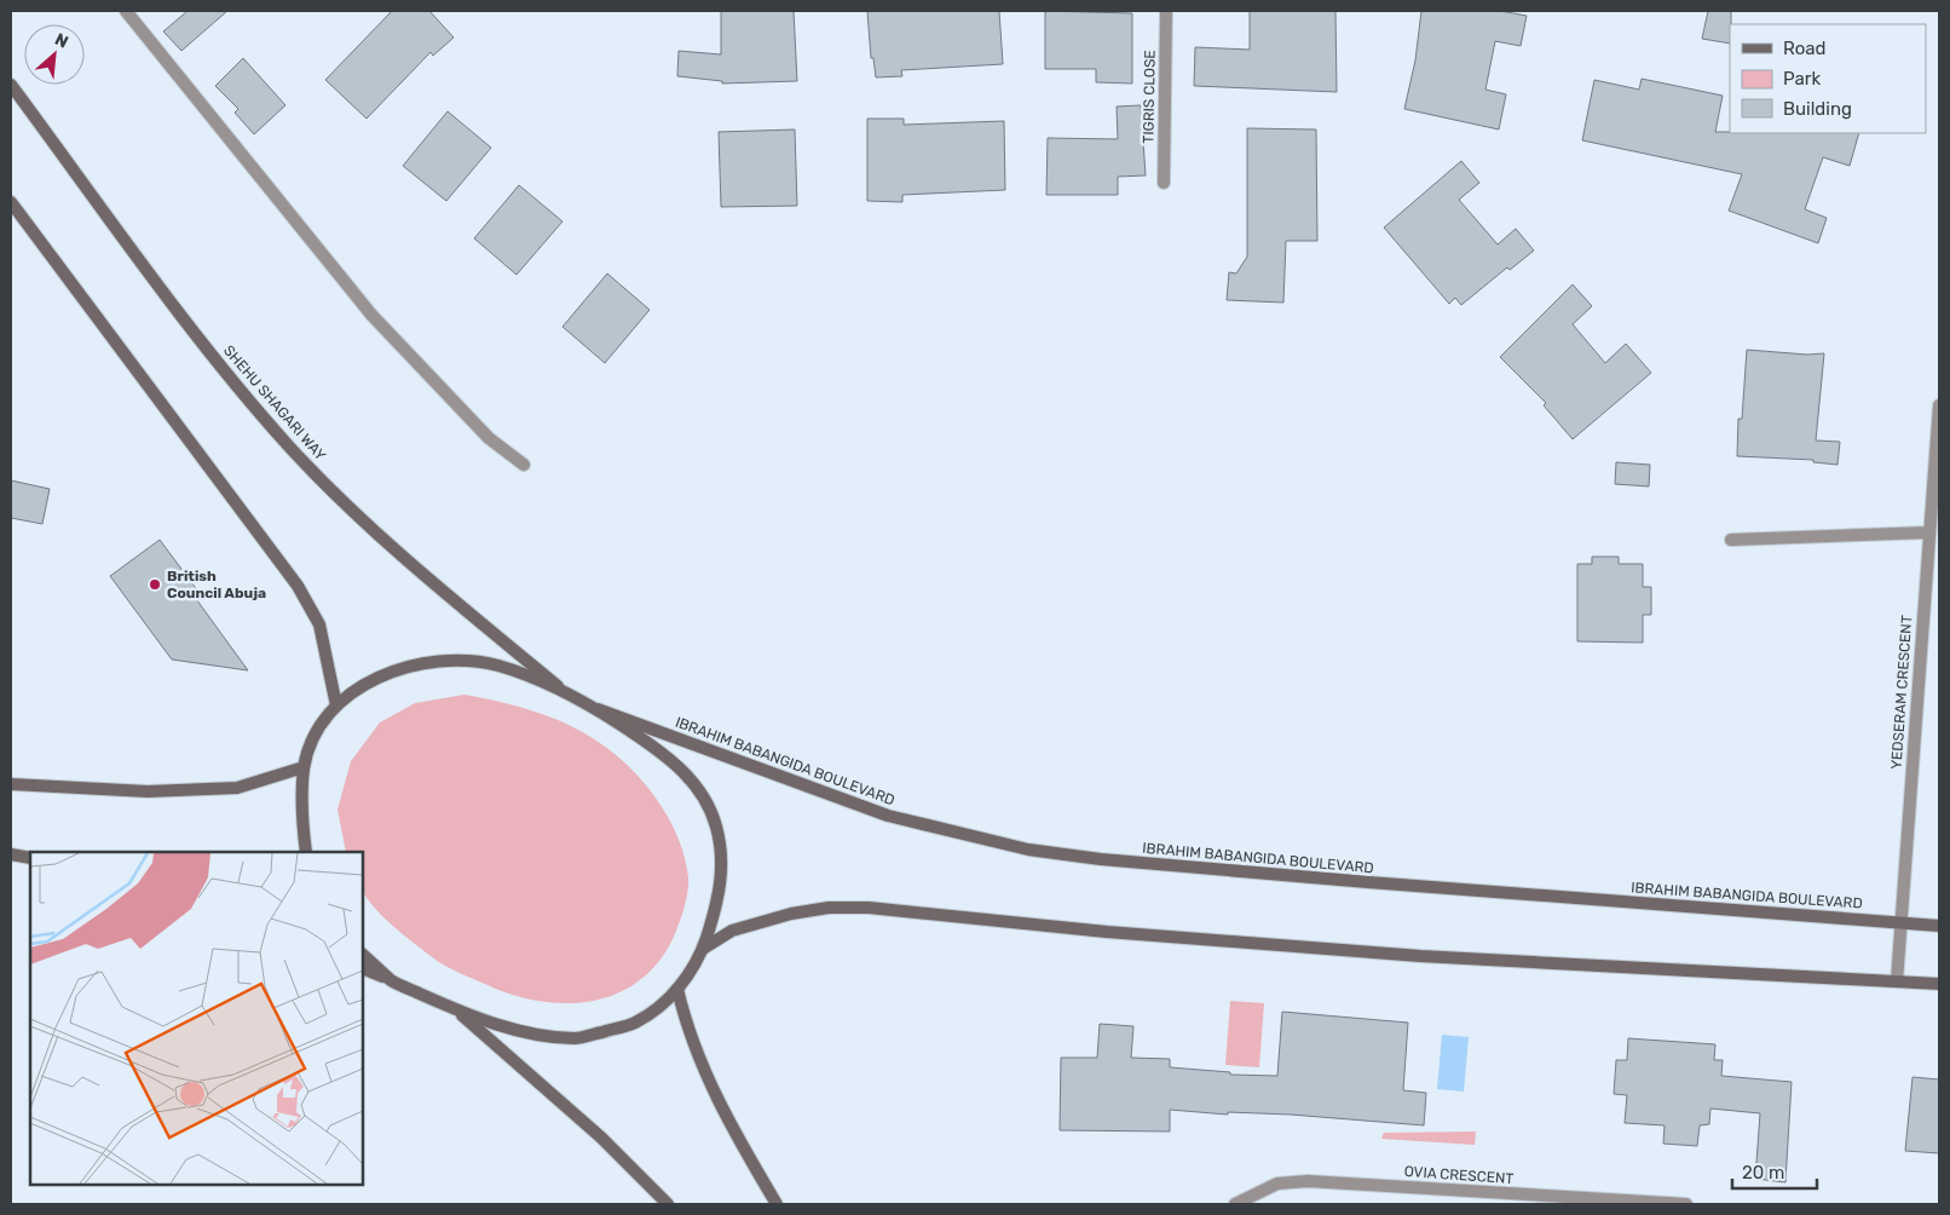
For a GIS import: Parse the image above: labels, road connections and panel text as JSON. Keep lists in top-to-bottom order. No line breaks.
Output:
{"streets":{"main road":["SHEHU SHAGARI WAY","IBRAHIM BABANGIDA BOULEVARD"],"street":["TIGRIS CLOSE","YEDSERAM CRESCENT","OVIA CRESCENT"]},"crossings":[["YEDSERAM CRESCENT","IBRAHIM BABANGIDA BOULEVARD"]],"places":["British Council Abuja"],"legend":["Road","Park","Building"],"scale_bar":"20 m","north":"top right"}
